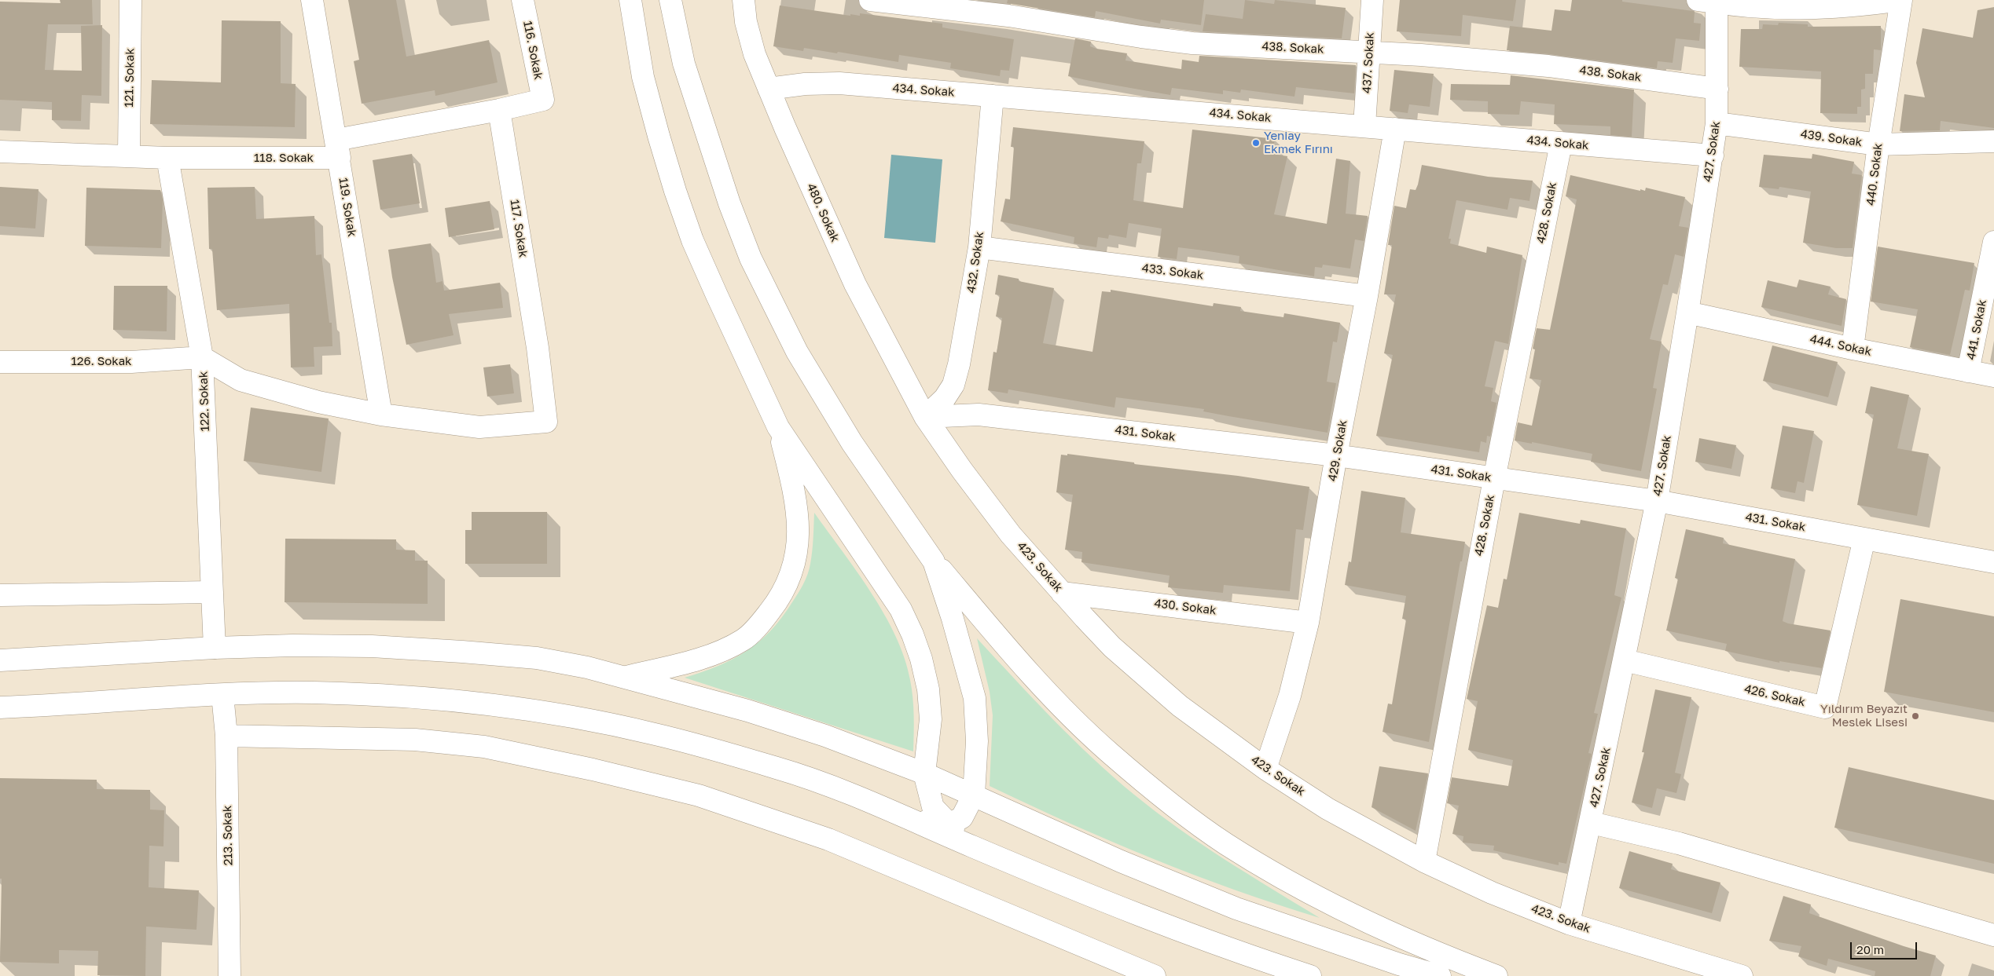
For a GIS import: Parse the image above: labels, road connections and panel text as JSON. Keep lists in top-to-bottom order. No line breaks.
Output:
{"streets":{"main road":["438. Sokak","116. Sokak","437. Sokak","121. Sokak","434. Sokak","439. Sokak","427. Sokak","118. Sokak","440. Sokak","119. Sokak","480. Sokak","428. Sokak","117. Sokak","432. Sokak","433. Sokak","441. Sokak","444. Sokak","126. Sokak","122. Sokak","431. Sokak","429. Sokak","423. Sokak","430. Sokak","426. Sokak","213. Sokak"]},"crossings":[["438. Sokak","437. Sokak"],["438. Sokak","427. Sokak"],["116. Sokak","117. Sokak"],["437. Sokak","434. Sokak"],["121. Sokak","118. Sokak"],["434. Sokak","427. Sokak"],["434. Sokak","480. Sokak"],["434. Sokak","428. Sokak"],["434. Sokak","432. Sokak"],["434. Sokak","429. Sokak"],["439. Sokak","427. Sokak"],["439. Sokak","440. Sokak"],["427. Sokak","444. Sokak"],["427. Sokak","431. Sokak"],["427. Sokak","423. Sokak"],["427. Sokak","426. Sokak"],["118. Sokak","119. Sokak"],["118. Sokak","122. Sokak"],["440. Sokak","444. Sokak"],["119. Sokak","117. Sokak"],["480. Sokak","432. Sokak"],["480. Sokak","431. Sokak"],["480. Sokak","423. Sokak"],["428. Sokak","431. Sokak"],["428. Sokak","423. Sokak"],["432. Sokak","433. Sokak"],["432. Sokak","431. Sokak"],["432. Sokak","423. Sokak"],["433. Sokak","429. Sokak"],["441. Sokak","444. Sokak"],["126. Sokak","122. Sokak"],["431. Sokak","429. Sokak"],["431. Sokak","423. Sokak"],["431. Sokak","426. Sokak"],["429. Sokak","423. Sokak"],["429. Sokak","430. Sokak"],["423. Sokak","430. Sokak"]],"places":["Yeniay Ekmek Fırını","Yıldırım Beyazıt Meslek Lisesi"],"scale_bar":"20 m"}
